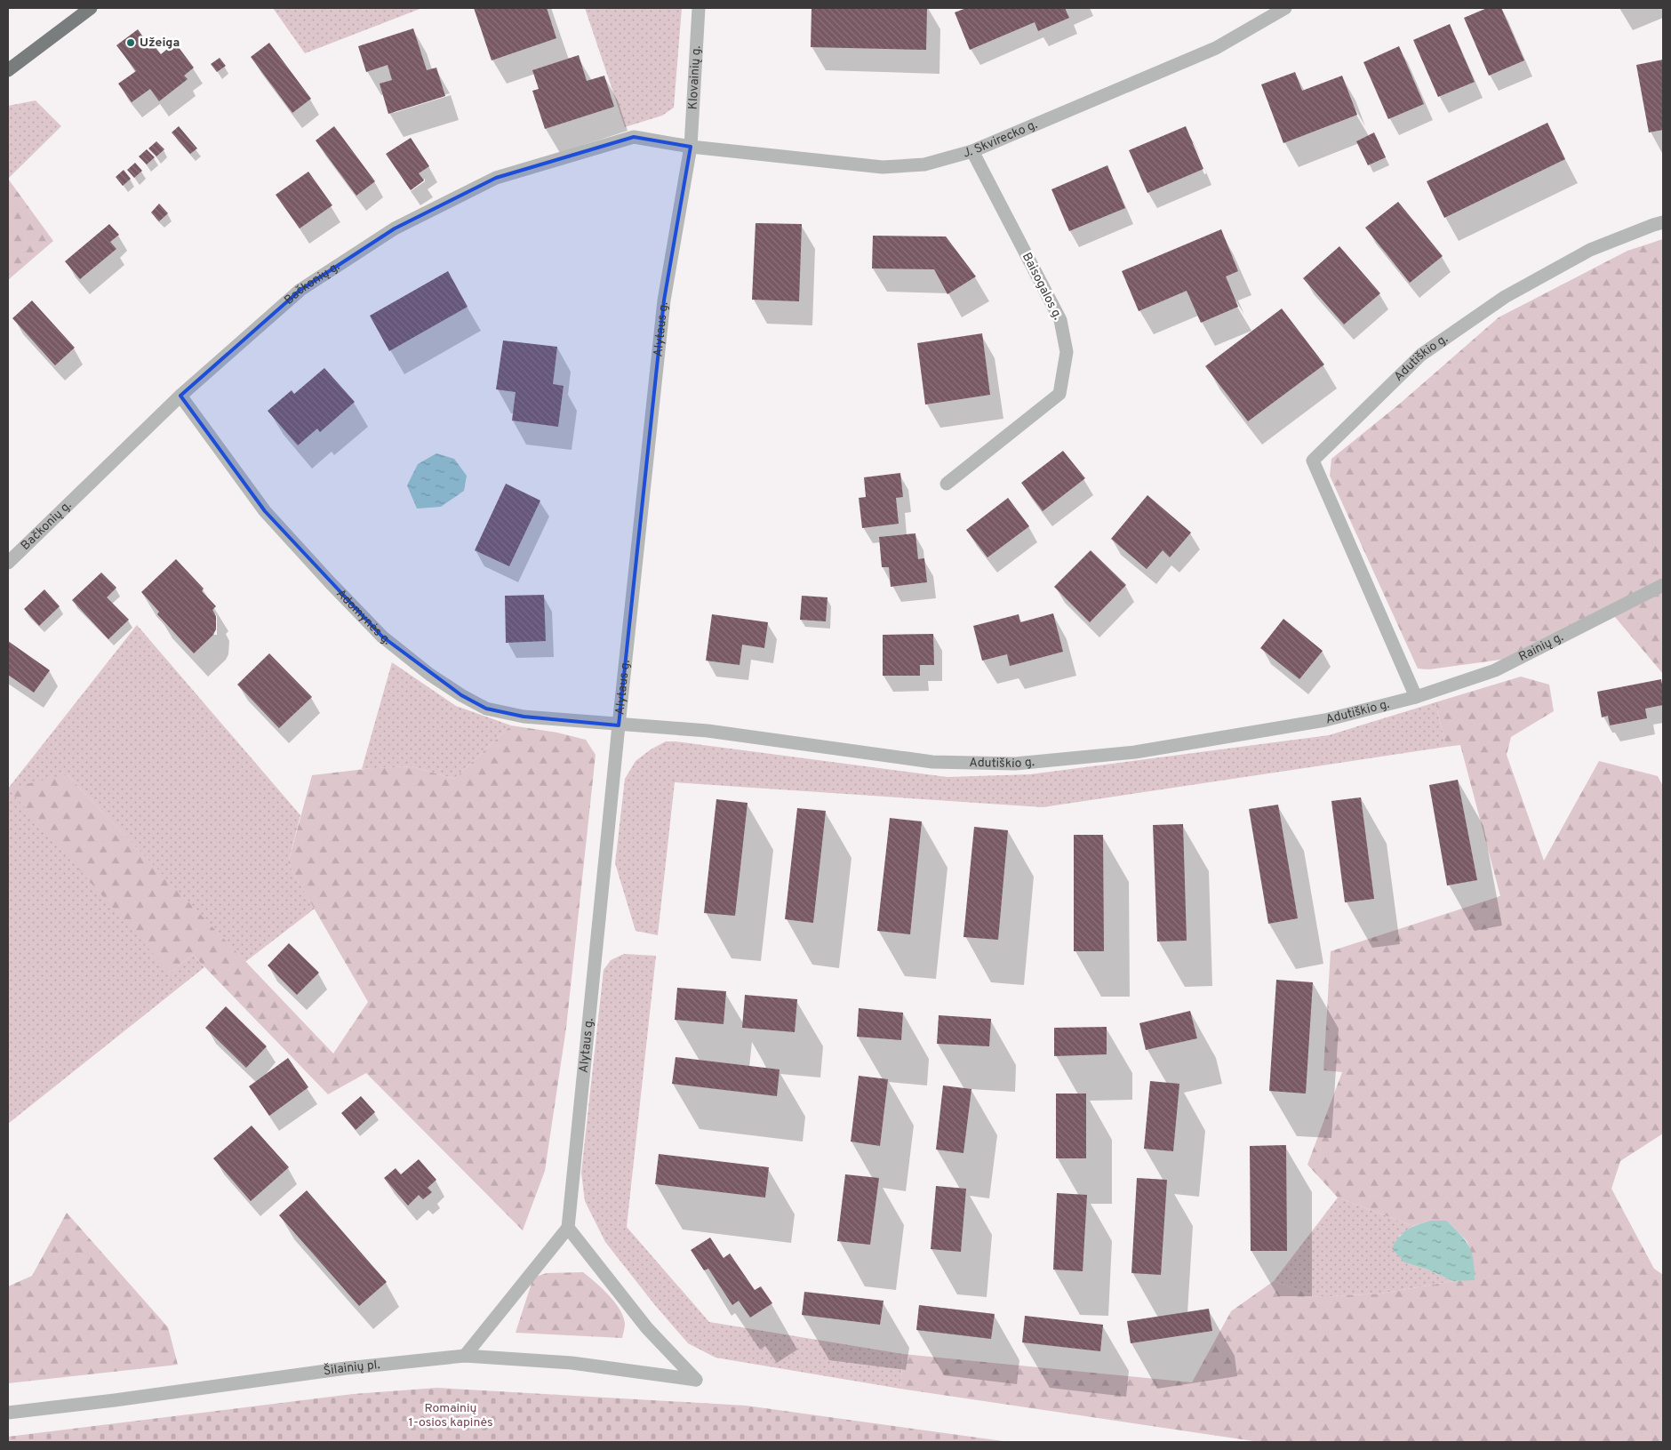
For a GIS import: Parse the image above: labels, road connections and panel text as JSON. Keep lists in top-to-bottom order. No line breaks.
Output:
{"streets":{"street":["Klovainių g.","J. Skvirecko g.","Bačkonių g.","Baisogalos g.","Alytaus g.","Adutiškio g.","Adomynės g.","Rainių g.","Šilainių pl."]},"crossings":[["Klovainių g.","J. Skvirecko g."],["Klovainių g.","Bačkonių g."],["Klovainių g.","Alytaus g."],["J. Skvirecko g.","Bačkonių g."],["J. Skvirecko g.","Baisogalos g."],["J. Skvirecko g.","Alytaus g."],["Bačkonių g.","Alytaus g."],["Bačkonių g.","Adomynės g."],["Alytaus g.","Adutiškio g."],["Alytaus g.","Adomynės g."],["Alytaus g.","Šilainių pl."],["Adutiškio g.","Adomynės g."],["Adutiškio g.","Rainių g."]],"parks":["Romainių 1-osios kapinės"],"places":["Užeiga"]}
